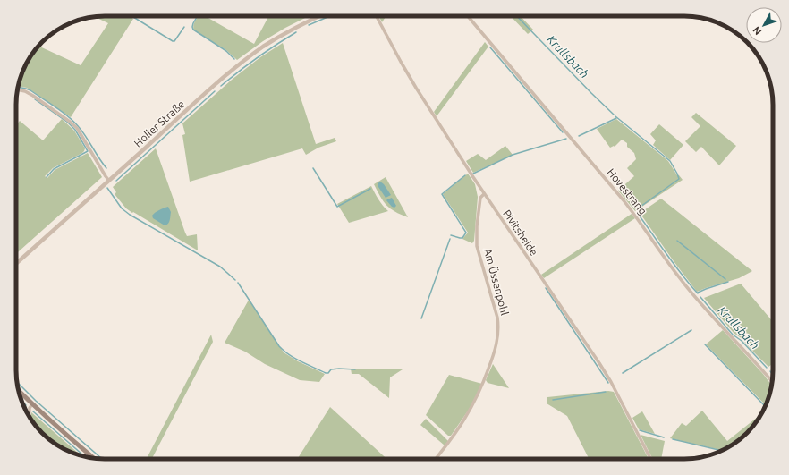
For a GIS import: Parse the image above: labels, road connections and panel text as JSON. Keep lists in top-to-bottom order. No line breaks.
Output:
{"streets":{"street":["Holler Straße","Hovestrang","Pivitsheide","Am Üssenpohl"]},"crossings":[["Pivitsheide","Am Üssenpohl"]],"water":["Krullsbach"],"north":"bottom left"}
